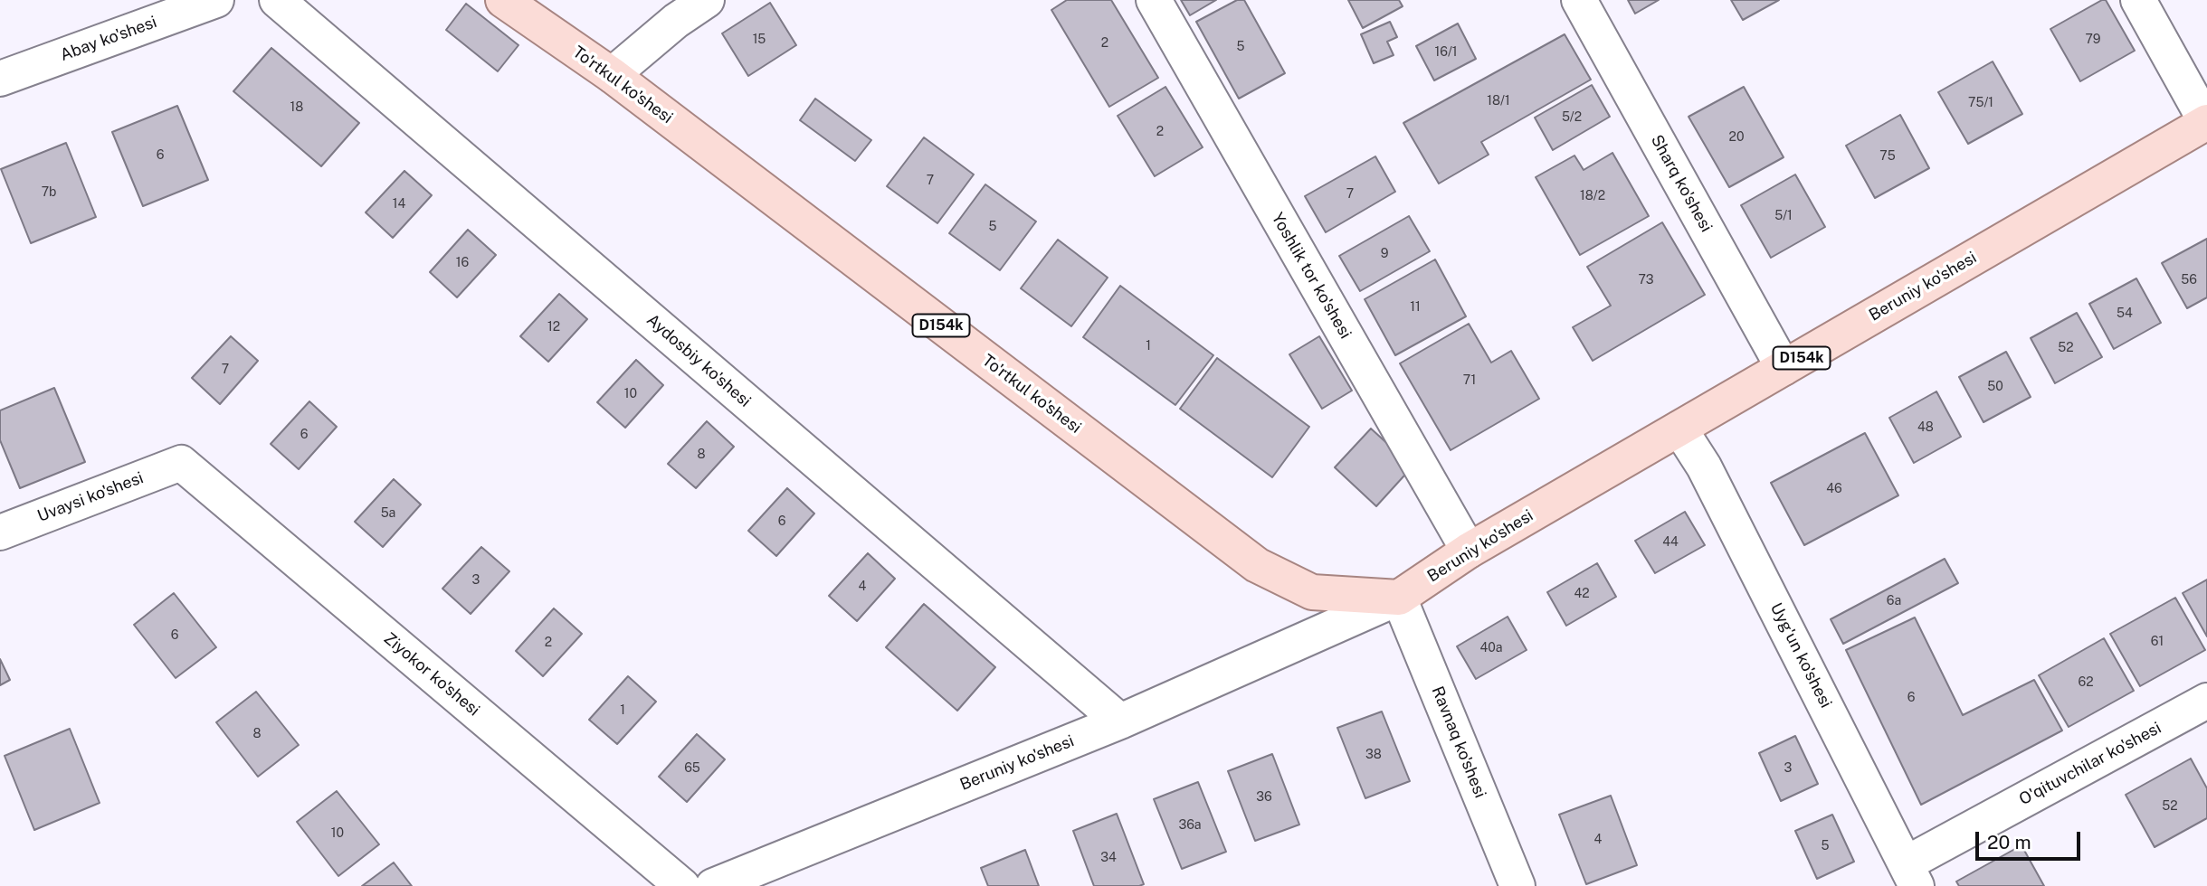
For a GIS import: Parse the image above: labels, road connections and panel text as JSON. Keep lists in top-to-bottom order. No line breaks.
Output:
{"streets":{"main road":["To'rtkul ko'shesi","Beruniy ko'shesi","D154k"],"street":["Abay ko'shesi","Sharq ko'shesi","Yoshlik tor ko'shesi","Aydosbiy ko'shesi","Uvaysi ko'shesi","Uyg'un ko'shesi","Ziyokor ko'shesi","Ravnaq ko'shesi","O'qituvchilar ko'shesi"]},"crossings":[["To'rtkul ko'shesi","Beruniy ko'shesi"],["To'rtkul ko'shesi","Ravnaq ko'shesi"],["Sharq ko'shesi","Beruniy ko'shesi"],["Yoshlik tor ko'shesi","Beruniy ko'shesi"],["Beruniy ko'shesi","Aydosbiy ko'shesi"],["Beruniy ko'shesi","Uyg'un ko'shesi"],["Beruniy ko'shesi","Ravnaq ko'shesi"],["Uvaysi ko'shesi","Ziyokor ko'shesi"],["Uyg'un ko'shesi","O'qituvchilar ko'shesi"]],"house_numbers":["15","79","2","5","16/1","18/1","75/1","18","5/2","2","20","6","75","7","7b","7","18/2","14","5/1","5","9","16","73","56","11","54","12","1","52","7","71","50","10","48","6","8","46","5a","6","44","3","4","42","6a","6","61","2","40a","62","6","1","8","38","65","3","36","52","36a","10","4","5","34"],"scale_bar":"20 m"}
